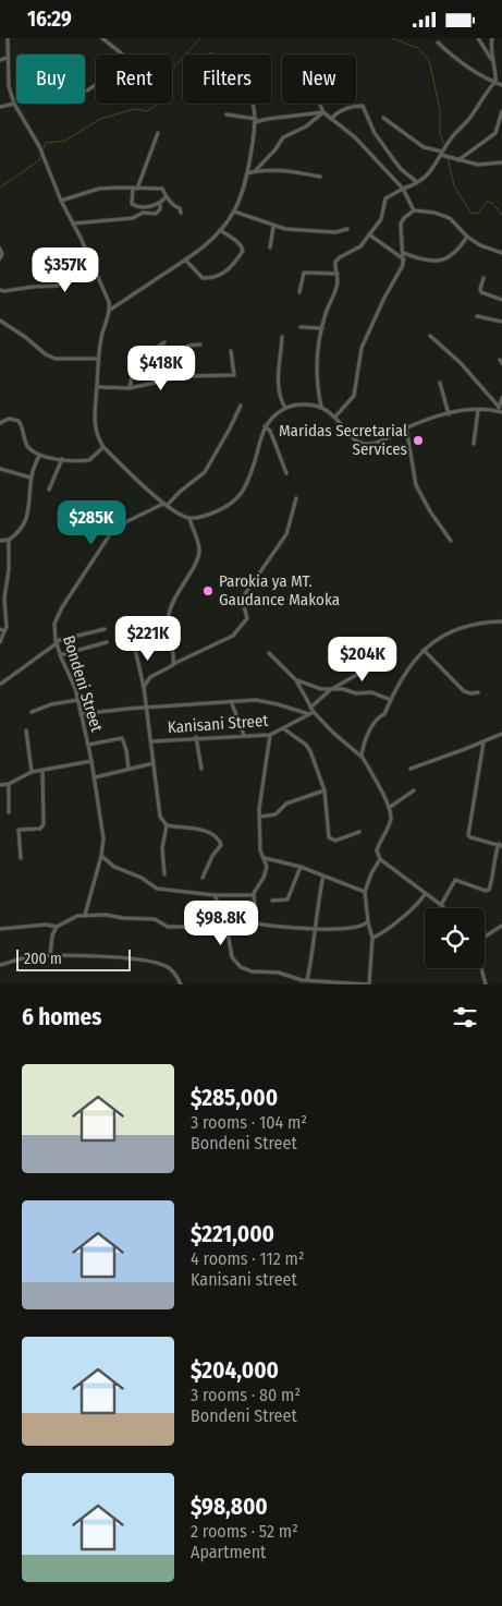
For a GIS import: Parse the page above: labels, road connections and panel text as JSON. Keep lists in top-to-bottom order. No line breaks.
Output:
{"streets":{"street":["Bondeni Street","Kanisani Street"]},"places":["Maridas Secretarial Services","Parokia ya MT. Gaudance Makoka"],"scale_bar":"200 m","page":{"status":"16:29","chip":["Buy","Rent","Filters","New"],"price":["$357K","$418K","$285K","$221K","$204K","$98.8K"],"scale":"200 m","heading":"6 homes","list":[{"name":"$285,000","note":"3 rooms · 104 m² · Bondeni Street"},{"name":"$221,000","note":"4 rooms · 112 m² · Kanisani street"},{"name":"$204,000","note":"3 rooms · 80 m² · Bondeni Street"},{"name":"$98,800","note":"2 rooms · 52 m² · Apartment"}]}}
